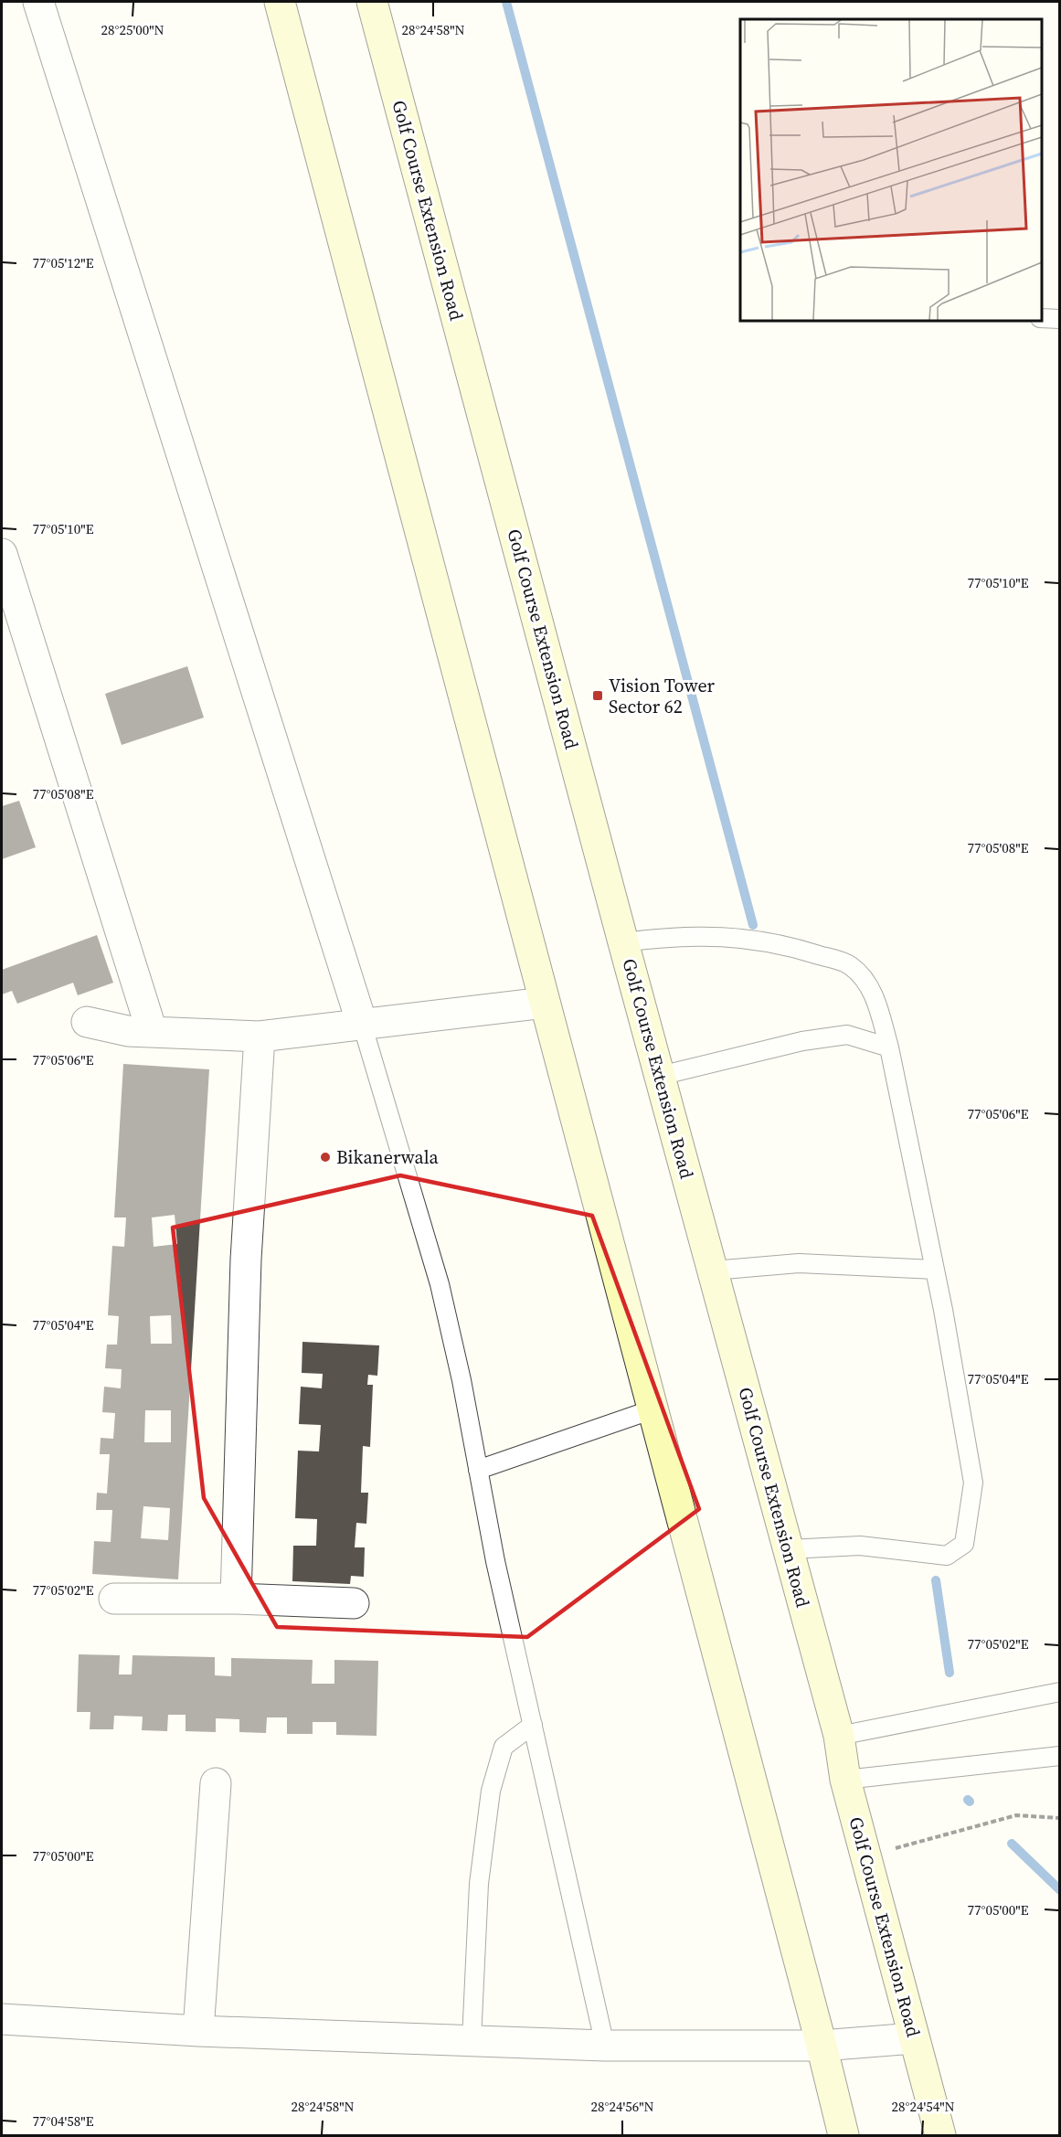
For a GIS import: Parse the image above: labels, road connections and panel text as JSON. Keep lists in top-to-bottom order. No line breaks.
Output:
{"streets":{"main road":["Golf Course Extension Road"]},"places":{"transit":["Vision Tower Sector 62"],"other":["Bikanerwala"]},"coordinates":["28°25'00\"N","28°24'58\"N","77°05'12\"E","77°05'10\"E","77°05'08\"E","77°05'06\"E","77°05'04\"E","77°05'02\"E","77°05'00\"E","28°24'56\"N","28°24'54\"N","77°04'58\"E"]}
